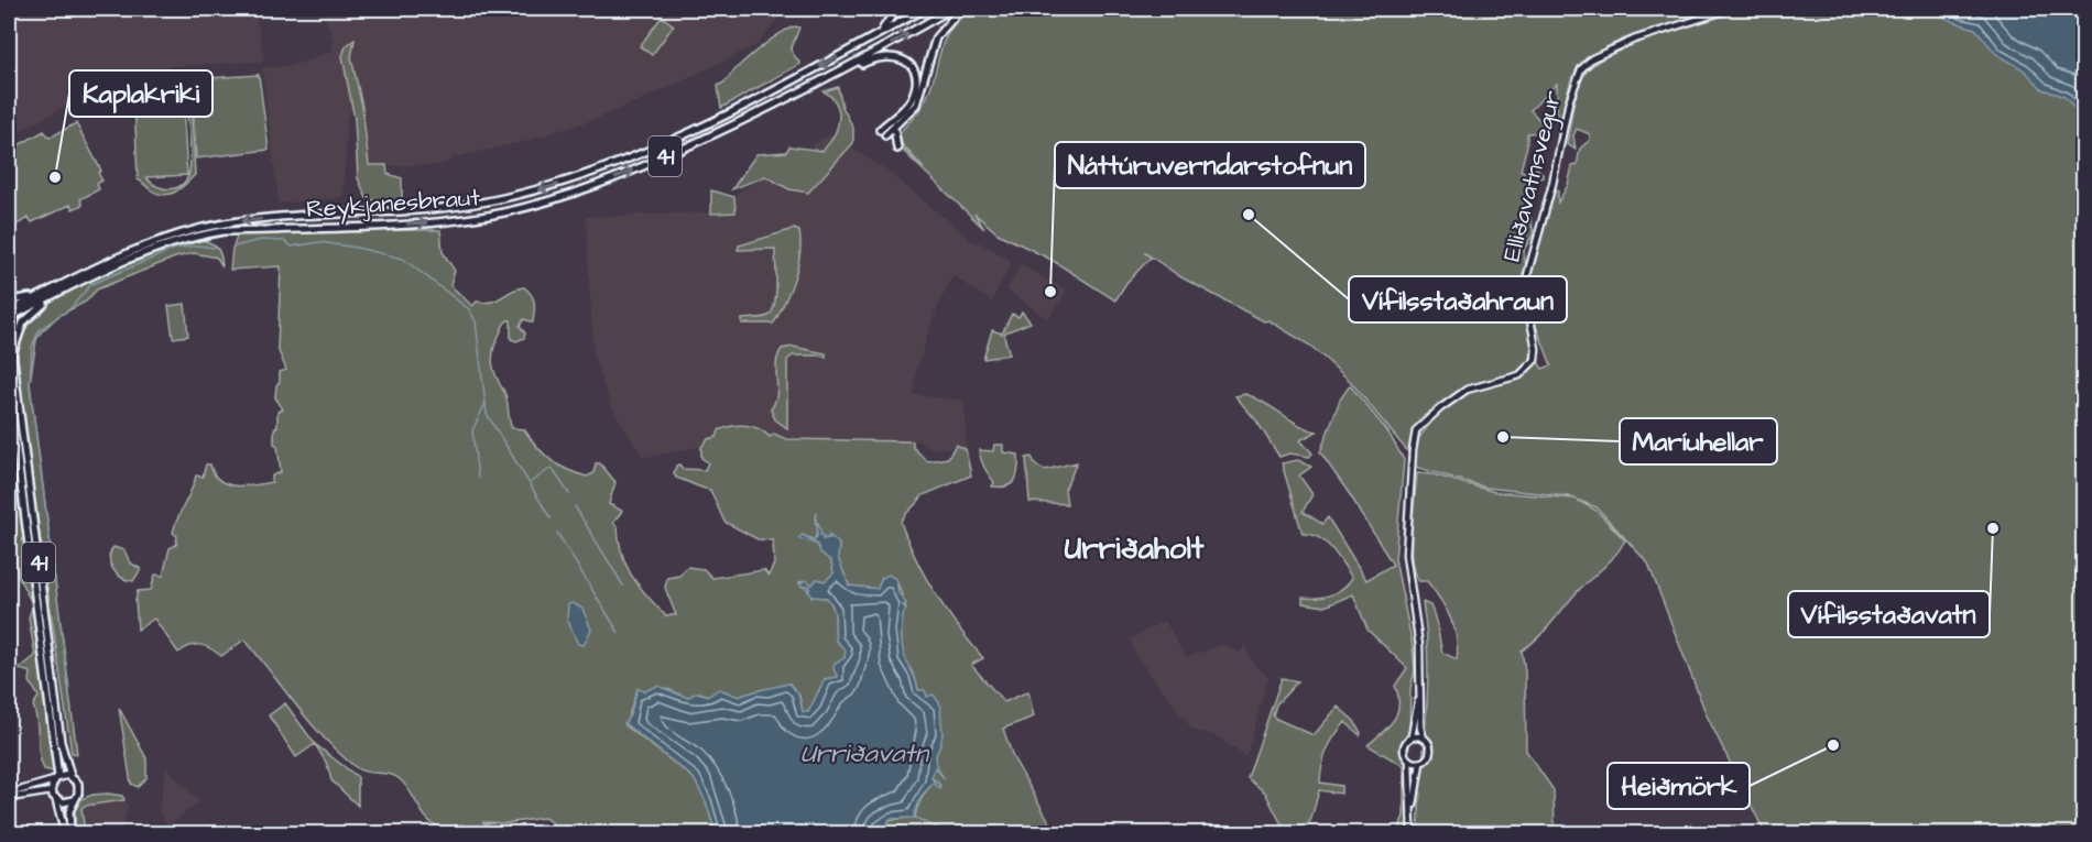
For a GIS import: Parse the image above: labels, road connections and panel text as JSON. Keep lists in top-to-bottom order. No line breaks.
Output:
{"streets":{"highway":["41","Reykjanesbraut"],"main road":["Elliðavatnsvegur"]},"districts":["Urriðaholt"],"water":["Urriðavatn"],"places":["Kaplakriki","Vífilsstaðahraun","Náttúruverndarstofnun","Maríuhellar","Vífilsstaðavatn","Heiðmörk"]}
